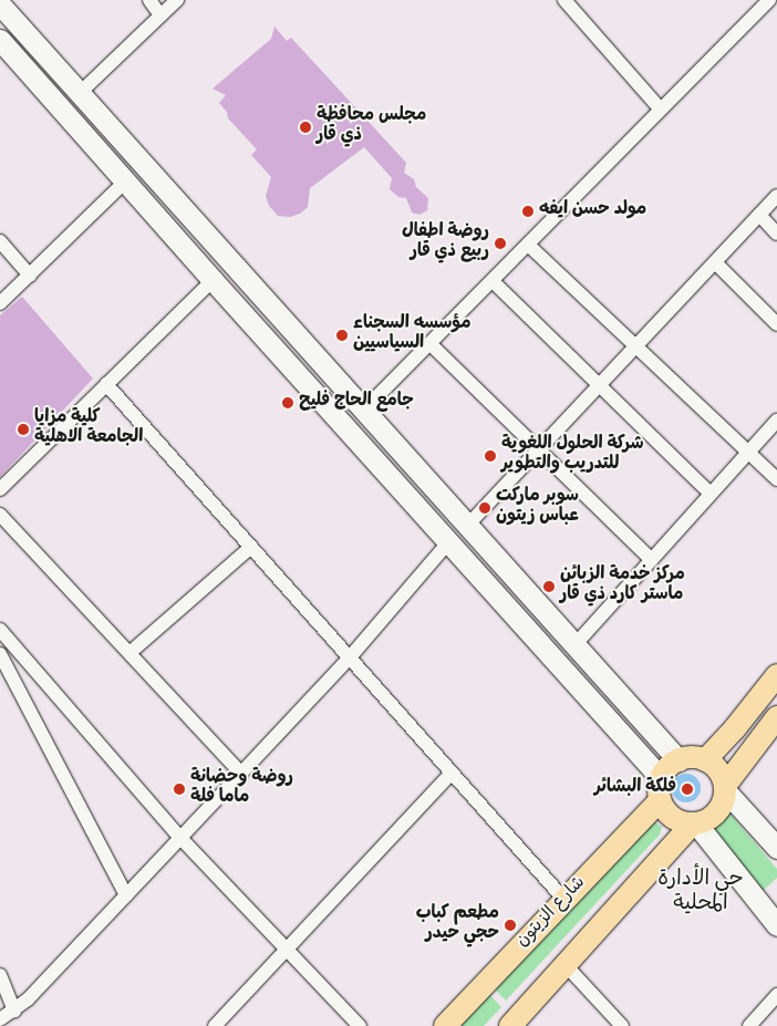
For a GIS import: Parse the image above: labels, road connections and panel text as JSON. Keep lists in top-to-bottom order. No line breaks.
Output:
{"streets":{"main road":["شارع الزيتون"]},"districts":["حي الأدارة المحلية"],"places":["مجلس محافظة ذي قار","مولد حسن ايفه","روضة اطفال ربيع ذي قار","مؤسسه السجناء السياسيين","جامع الحاج فليح","كلية مزايا الجامعة الاهلية","شركة الحلول اللغوية للتدريب والتطوير","سوبر ماركت عباس زيتون","مركز خدمة الزبائن ماستر كارد ذي قار","روضة وحضانة ماما فلة","فلكة البشائر","مطعم كباب حجي حيدر"]}
